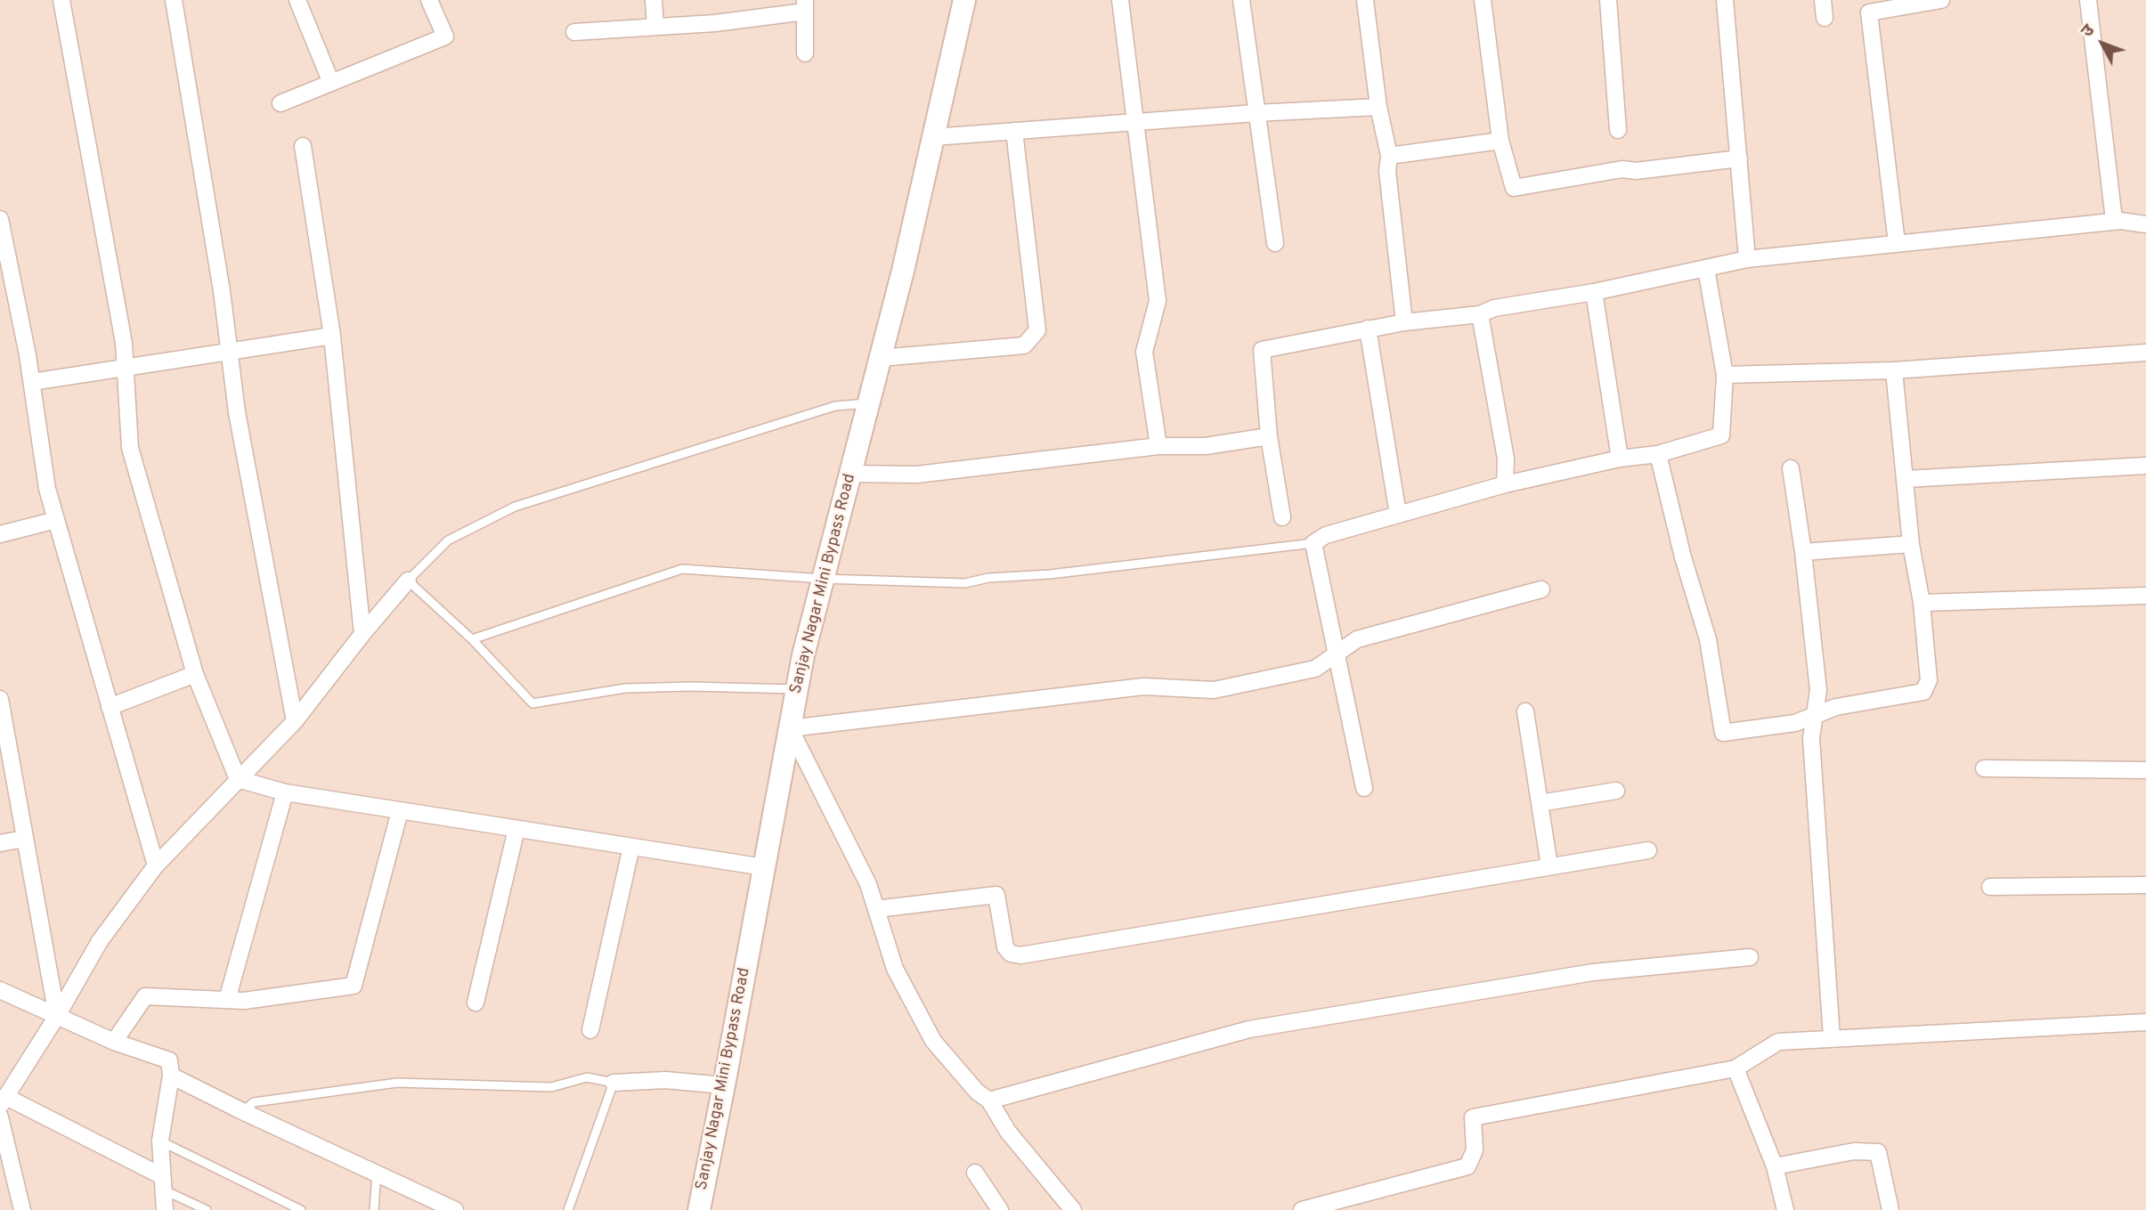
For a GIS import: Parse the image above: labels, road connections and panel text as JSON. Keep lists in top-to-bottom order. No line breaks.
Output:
{"streets":{"street":["Sanjay Nagar Mini Bypass Road"]},"north":"top left"}
